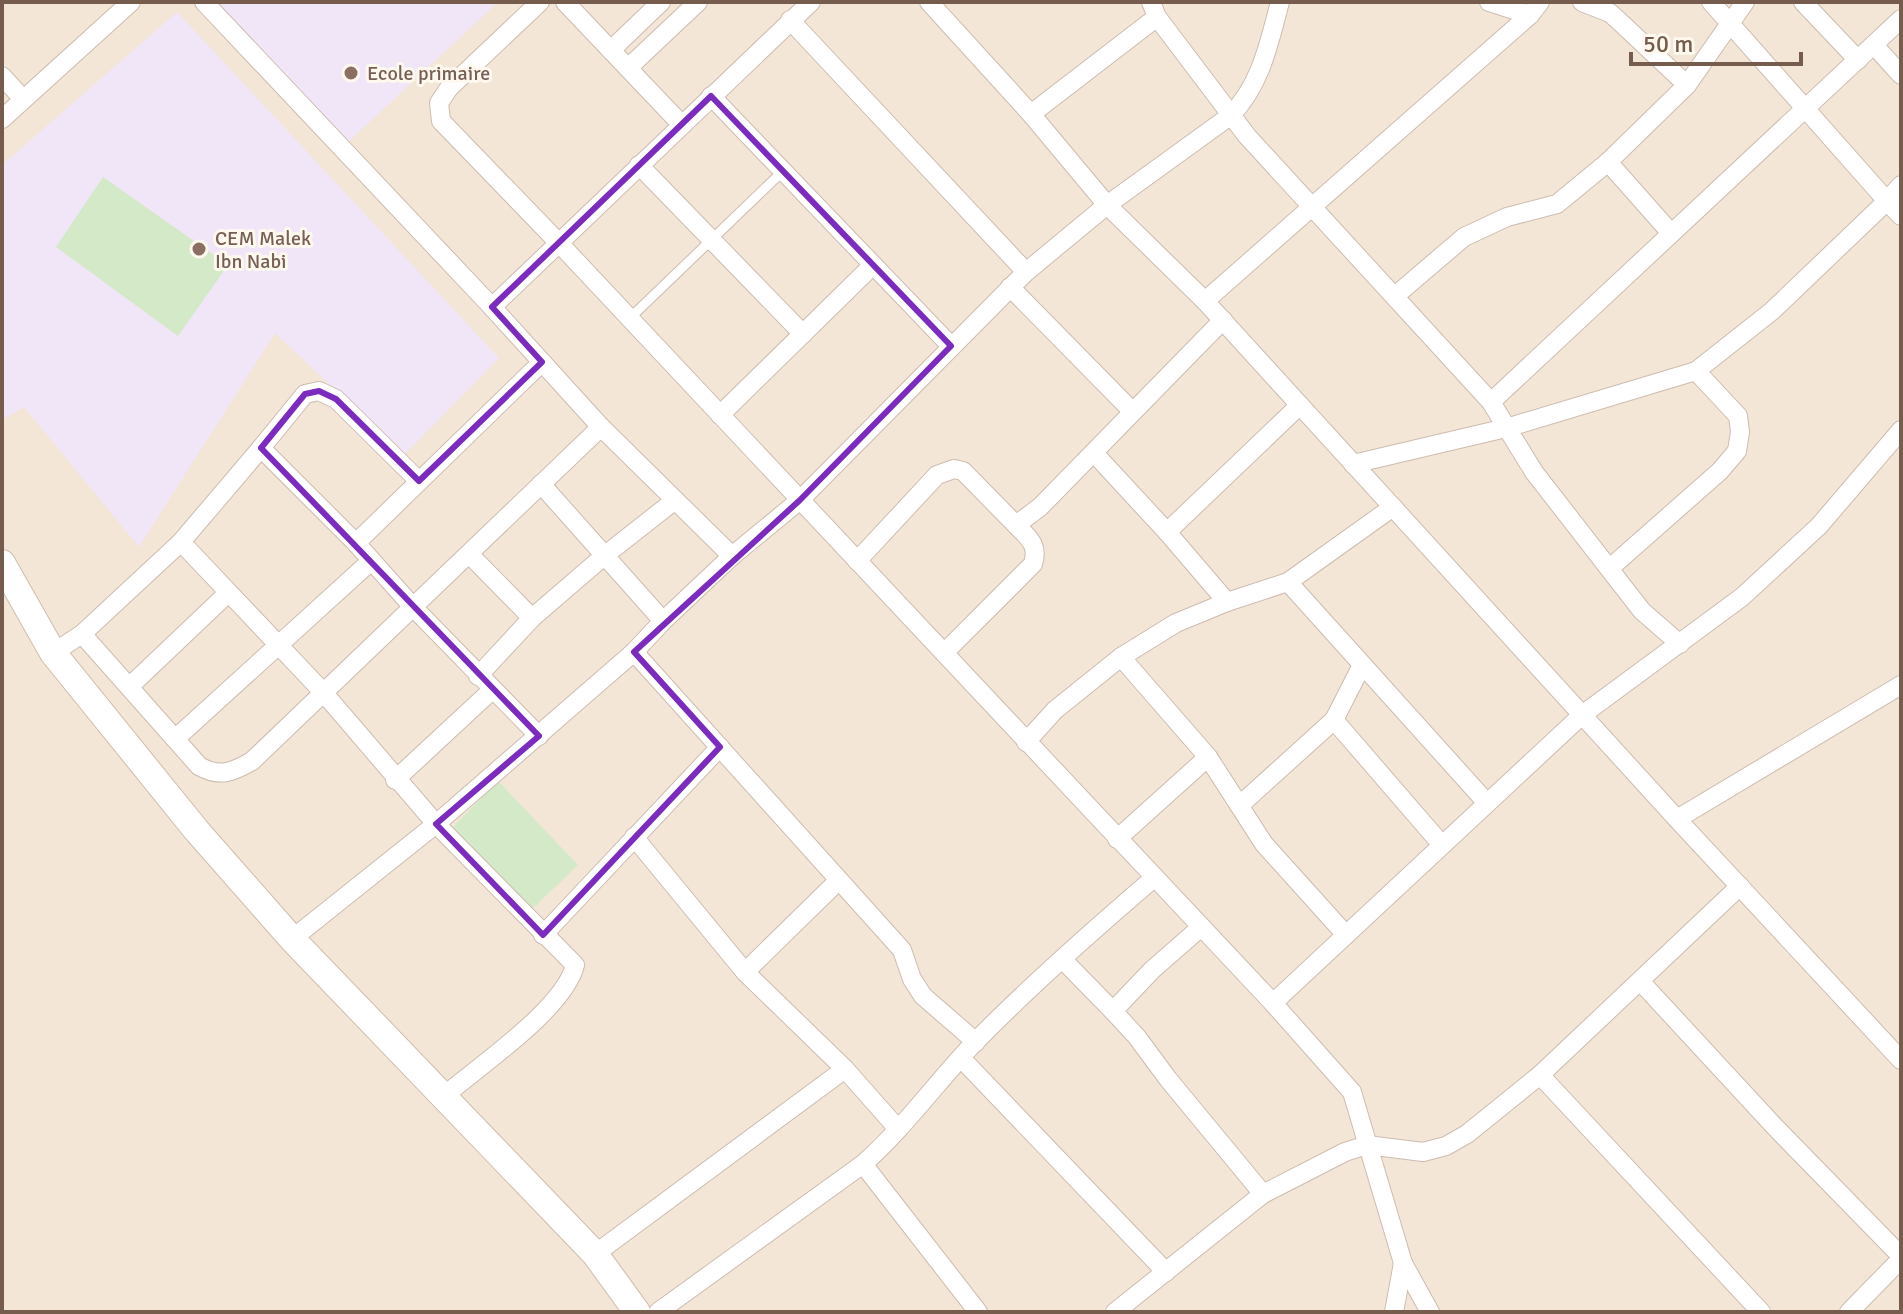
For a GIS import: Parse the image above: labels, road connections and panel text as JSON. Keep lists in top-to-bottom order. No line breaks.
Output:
{"places":["Ecole primaire","CEM Malek Ibn Nabi"],"scale_bar":"50 m"}
